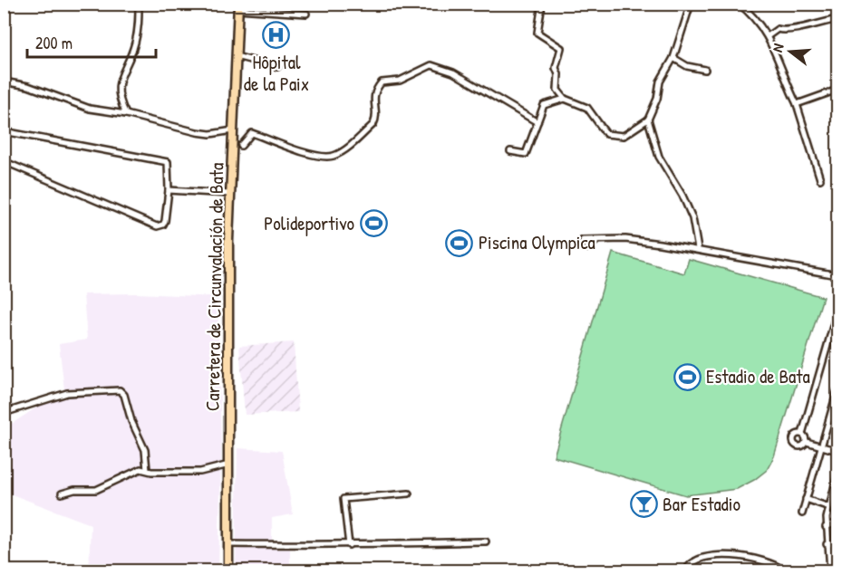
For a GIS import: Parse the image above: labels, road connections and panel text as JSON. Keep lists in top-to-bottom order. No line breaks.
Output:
{"streets":{"main road":["Carretera de Circunvalación de Bata"]},"places":{"hospital":["Hôpital de la Paix"],"sports":["Polideportivo","Piscina Olympica","Estadio de Bata"],"bar":["Bar Estadio"]},"scale_bar":"200 m","north":"left"}
